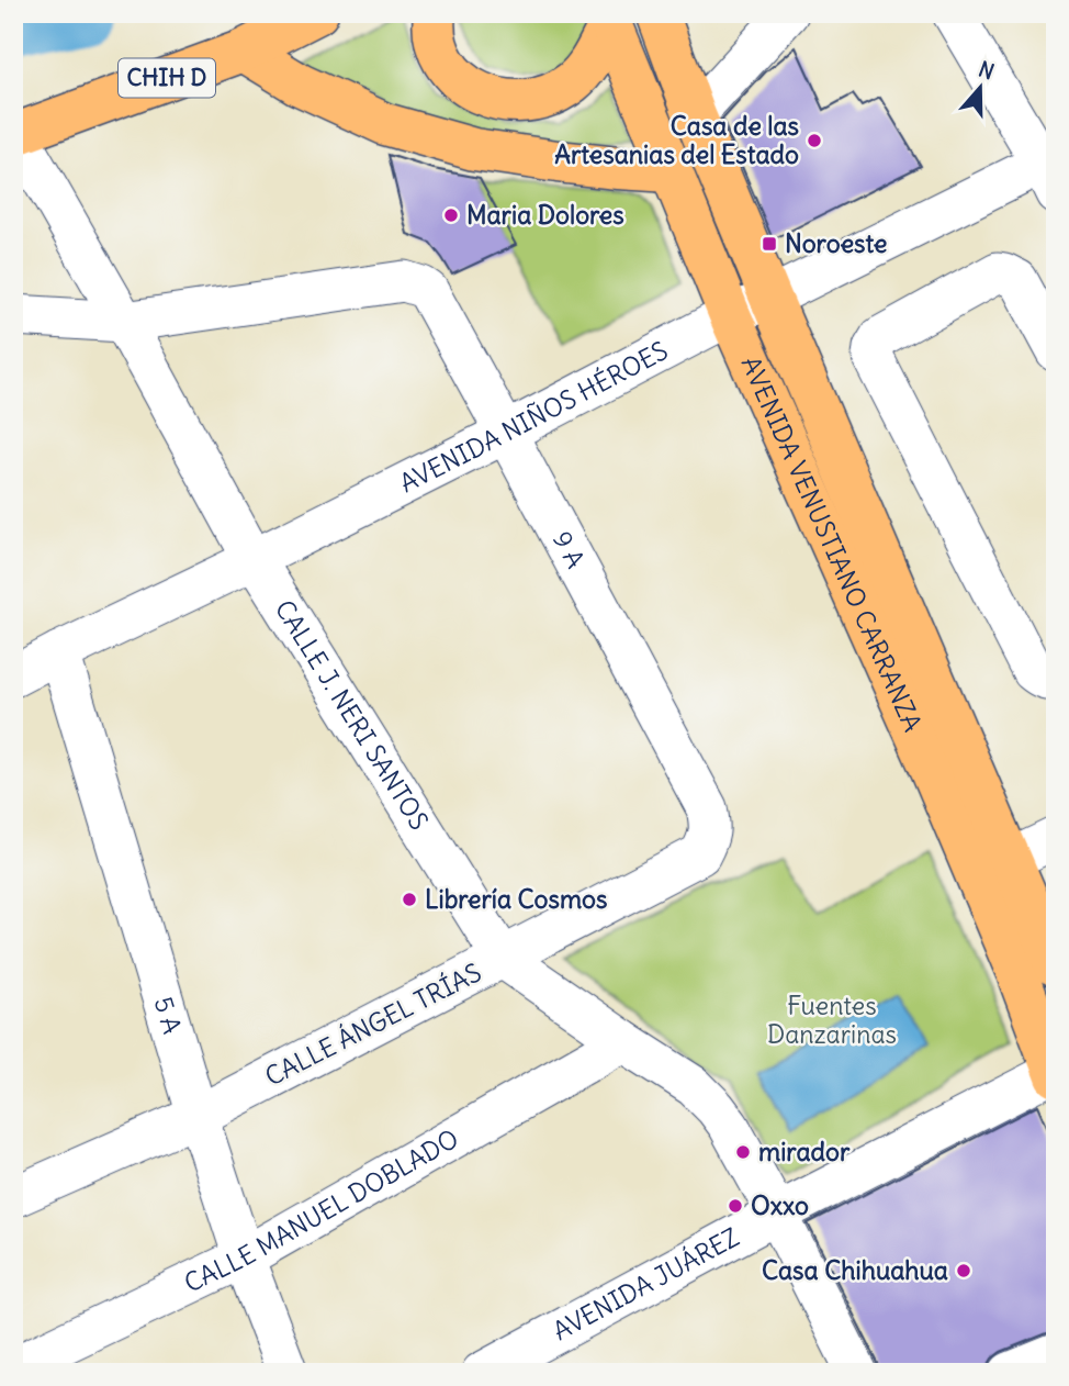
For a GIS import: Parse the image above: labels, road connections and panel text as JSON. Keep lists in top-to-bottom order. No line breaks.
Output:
{"streets":{"main road":["CHIH D","AVENIDA VENUSTIANO CARRANZA"],"street":["AVENIDA NIÑOS HÉROES","9 A","CALLE J. NERI SANTOS","5 A","CALLE ÁNGEL TRÍAS","CALLE MANUEL DOBLADO","AVENIDA JUÁREZ"]},"crossings":[["CHIH D","CALLE J. NERI SANTOS"],["AVENIDA NIÑOS HÉROES","AVENIDA VENUSTIANO CARRANZA"],["AVENIDA NIÑOS HÉROES","9 A"],["AVENIDA NIÑOS HÉROES","CALLE J. NERI SANTOS"],["AVENIDA NIÑOS HÉROES","5 A"],["AVENIDA VENUSTIANO CARRANZA","AVENIDA JUÁREZ"],["9 A","CALLE J. NERI SANTOS"],["9 A","CALLE ÁNGEL TRÍAS"],["CALLE J. NERI SANTOS","CALLE ÁNGEL TRÍAS"],["CALLE J. NERI SANTOS","CALLE MANUEL DOBLADO"],["CALLE J. NERI SANTOS","AVENIDA JUÁREZ"],["5 A","CALLE ÁNGEL TRÍAS"],["5 A","CALLE MANUEL DOBLADO"]],"parks":["Fuentes Danzarinas"],"places":{"other":["Casa de las Artesanias del Estado","Maria Dolores","Librería Cosmos","mirador","Oxxo","Casa Chihuahua"],"transit":["Noroeste"]},"north":"top"}
